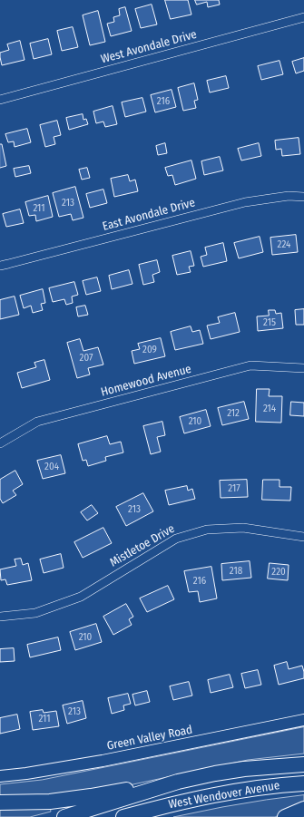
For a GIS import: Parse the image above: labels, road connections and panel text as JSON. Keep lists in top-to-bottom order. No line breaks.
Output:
{"streets":{"highway":["West Wendover Avenue"],"main road":["Green Valley Road"],"street":["West Avondale Drive","East Avondale Drive","Homewood Avenue","Mistletoe Drive"]},"house_numbers":["216","213","211","224","215","209","207","214","212","210","204","217","213","218","220","216","210","213","211"]}
